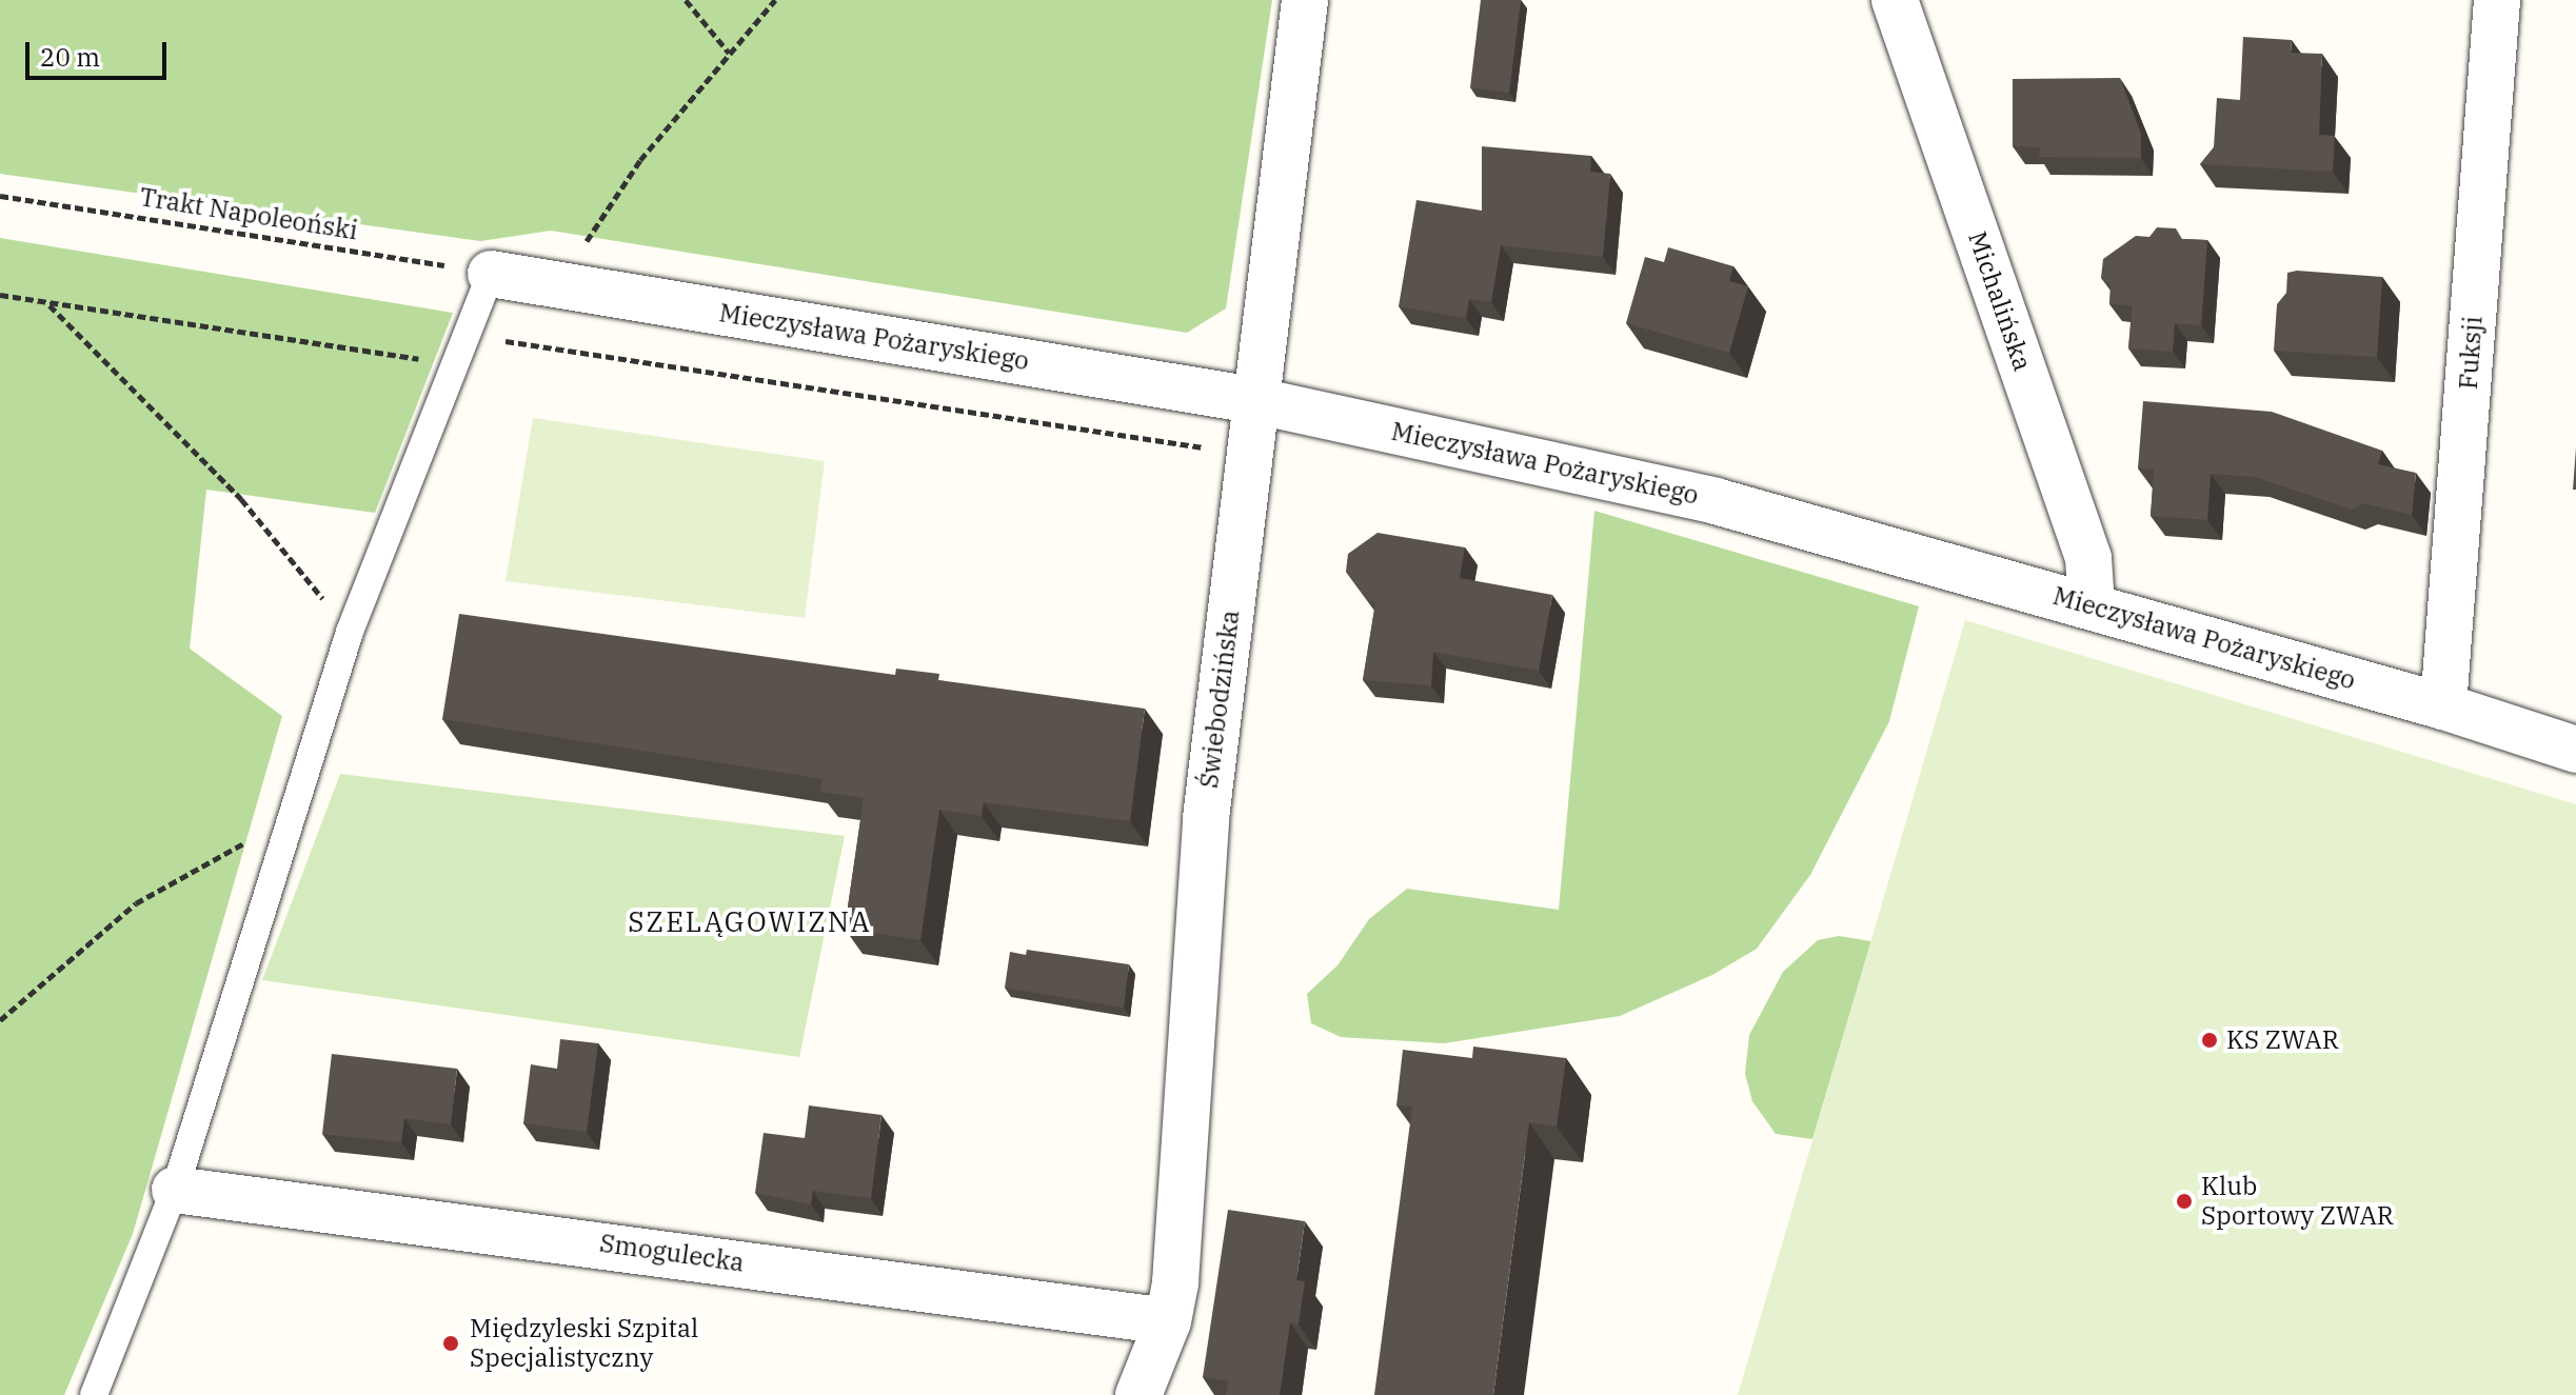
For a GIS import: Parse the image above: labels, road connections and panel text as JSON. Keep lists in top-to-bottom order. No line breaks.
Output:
{"streets":{"street":["Michalińska","Mieczysława Pożaryskiego","Fuksji","Świebodzińska","Smogulecka"],"path":["Trakt Napoleoński"]},"crossings":[["Trakt Napoleoński","Mieczysława Pożaryskiego"],["Michalińska","Mieczysława Pożaryskiego"],["Mieczysława Pożaryskiego","Fuksji"],["Mieczysława Pożaryskiego","Świebodzińska"],["Świebodzińska","Smogulecka"]],"districts":["SZELĄGOWIZNA"],"places":["KS ZWAR","Klub Sportowy ZWAR","Międzyleski Szpital Specjalistyczny"],"scale_bar":"20 m"}
